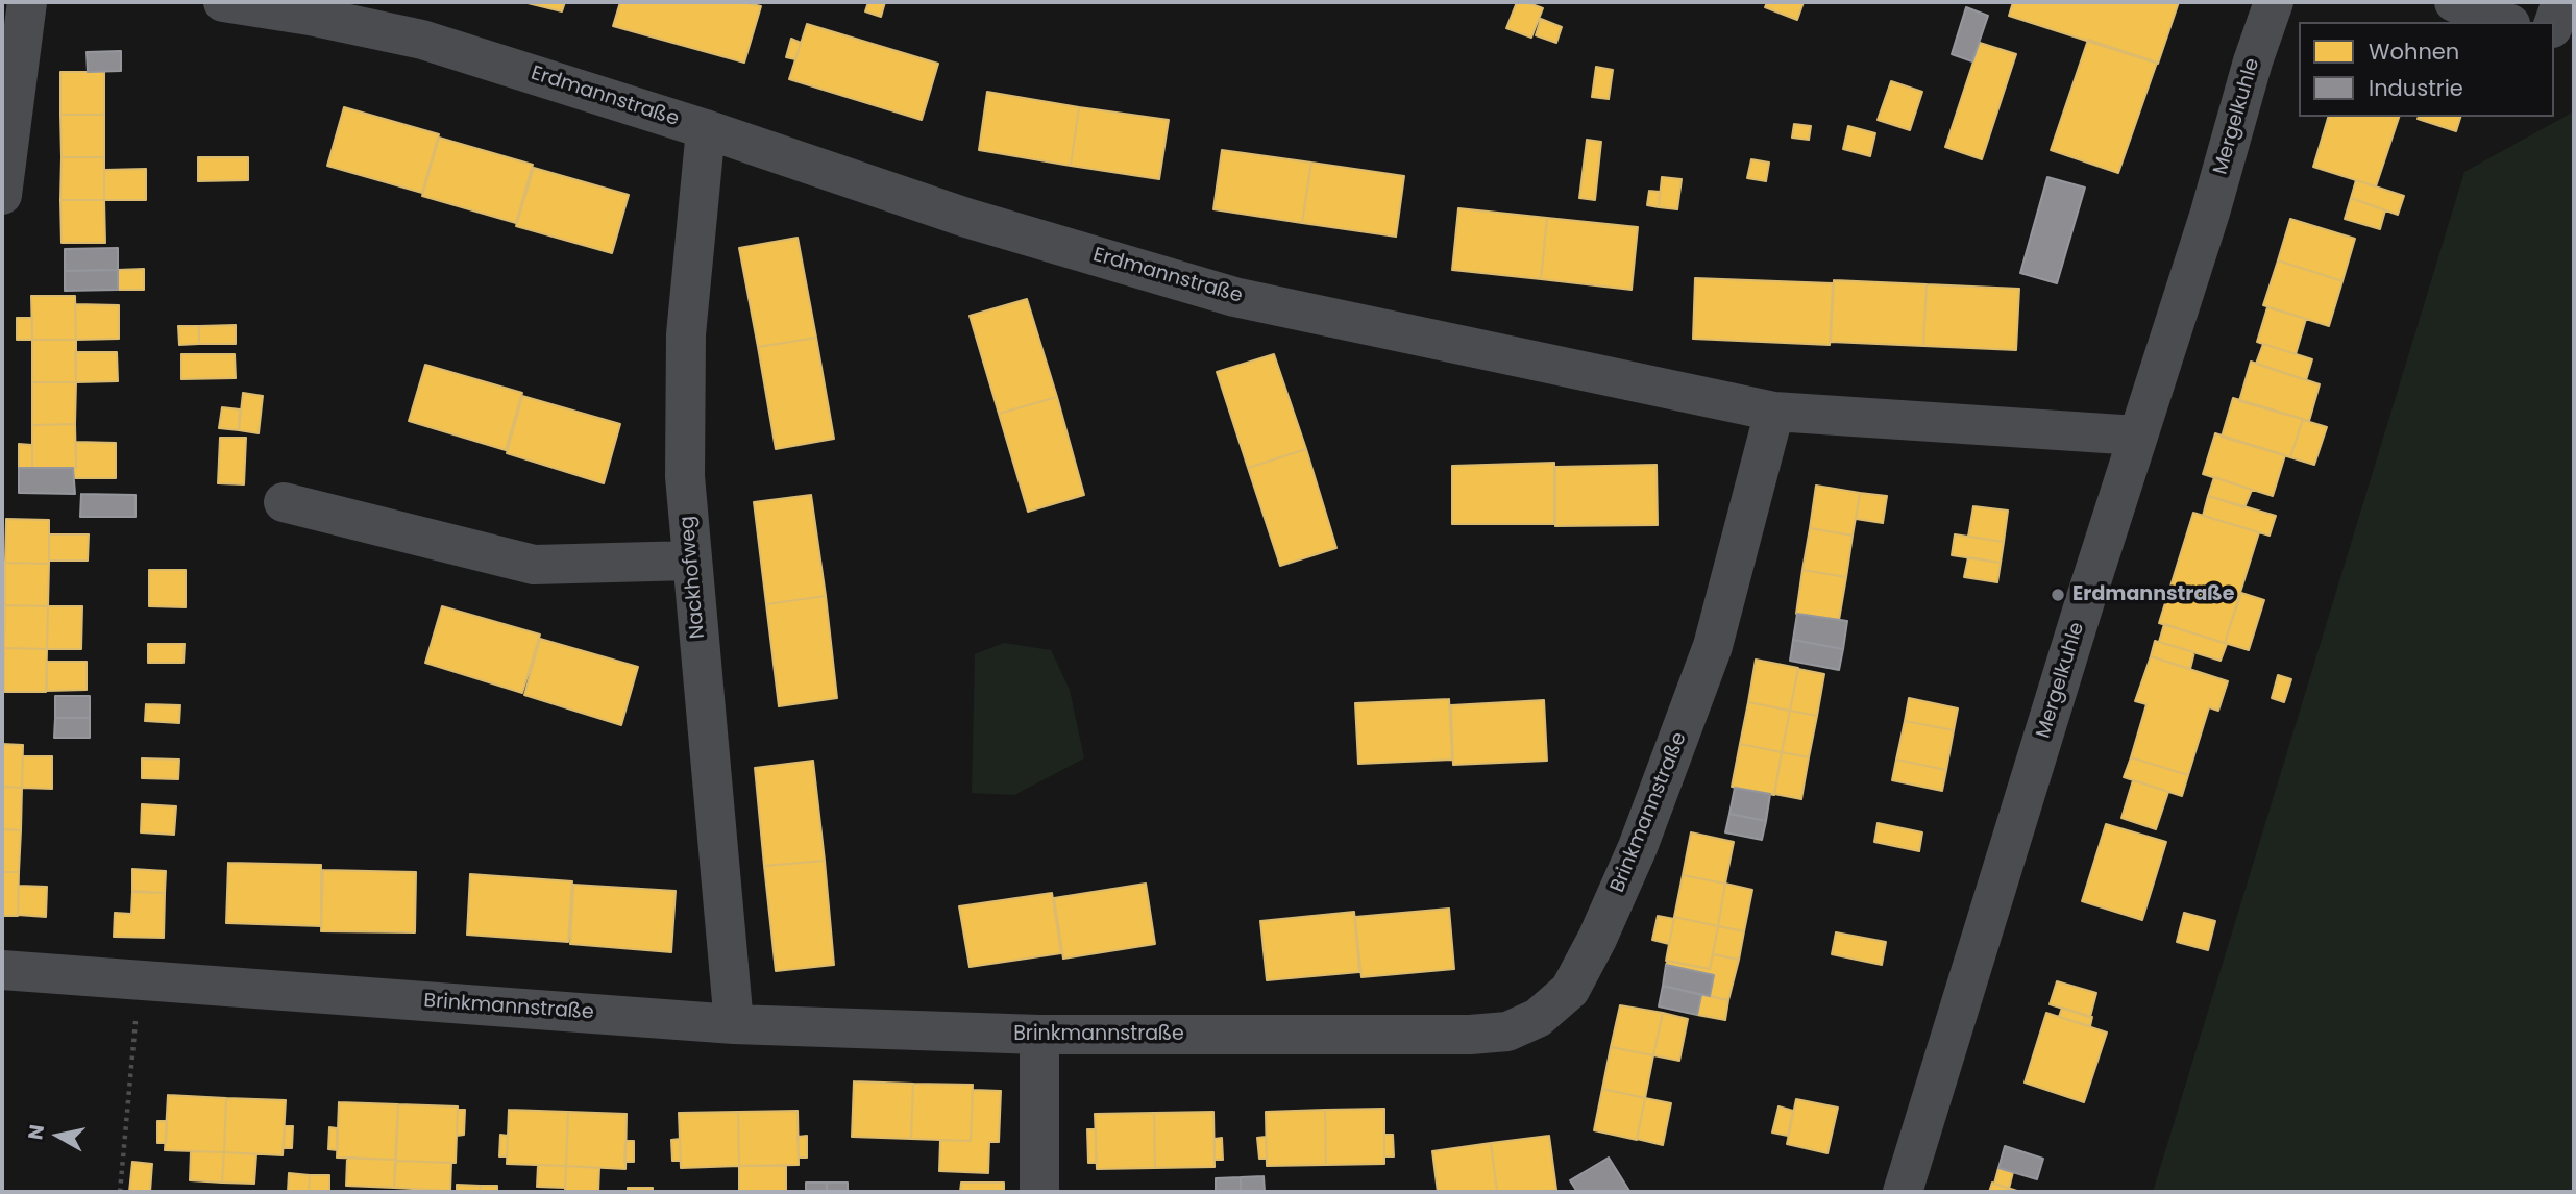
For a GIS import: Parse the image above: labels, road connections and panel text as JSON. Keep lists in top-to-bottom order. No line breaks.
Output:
{"streets":{"street":["Erdmannstraße","Mergelkuhle","Nackhofweg","Brinkmannstraße"]},"crossings":[["Erdmannstraße","Mergelkuhle"],["Erdmannstraße","Nackhofweg"],["Erdmannstraße","Brinkmannstraße"],["Nackhofweg","Brinkmannstraße"]],"places":["Erdmannstraße"],"legend":["Wohnen","Industrie"],"north":"left"}
